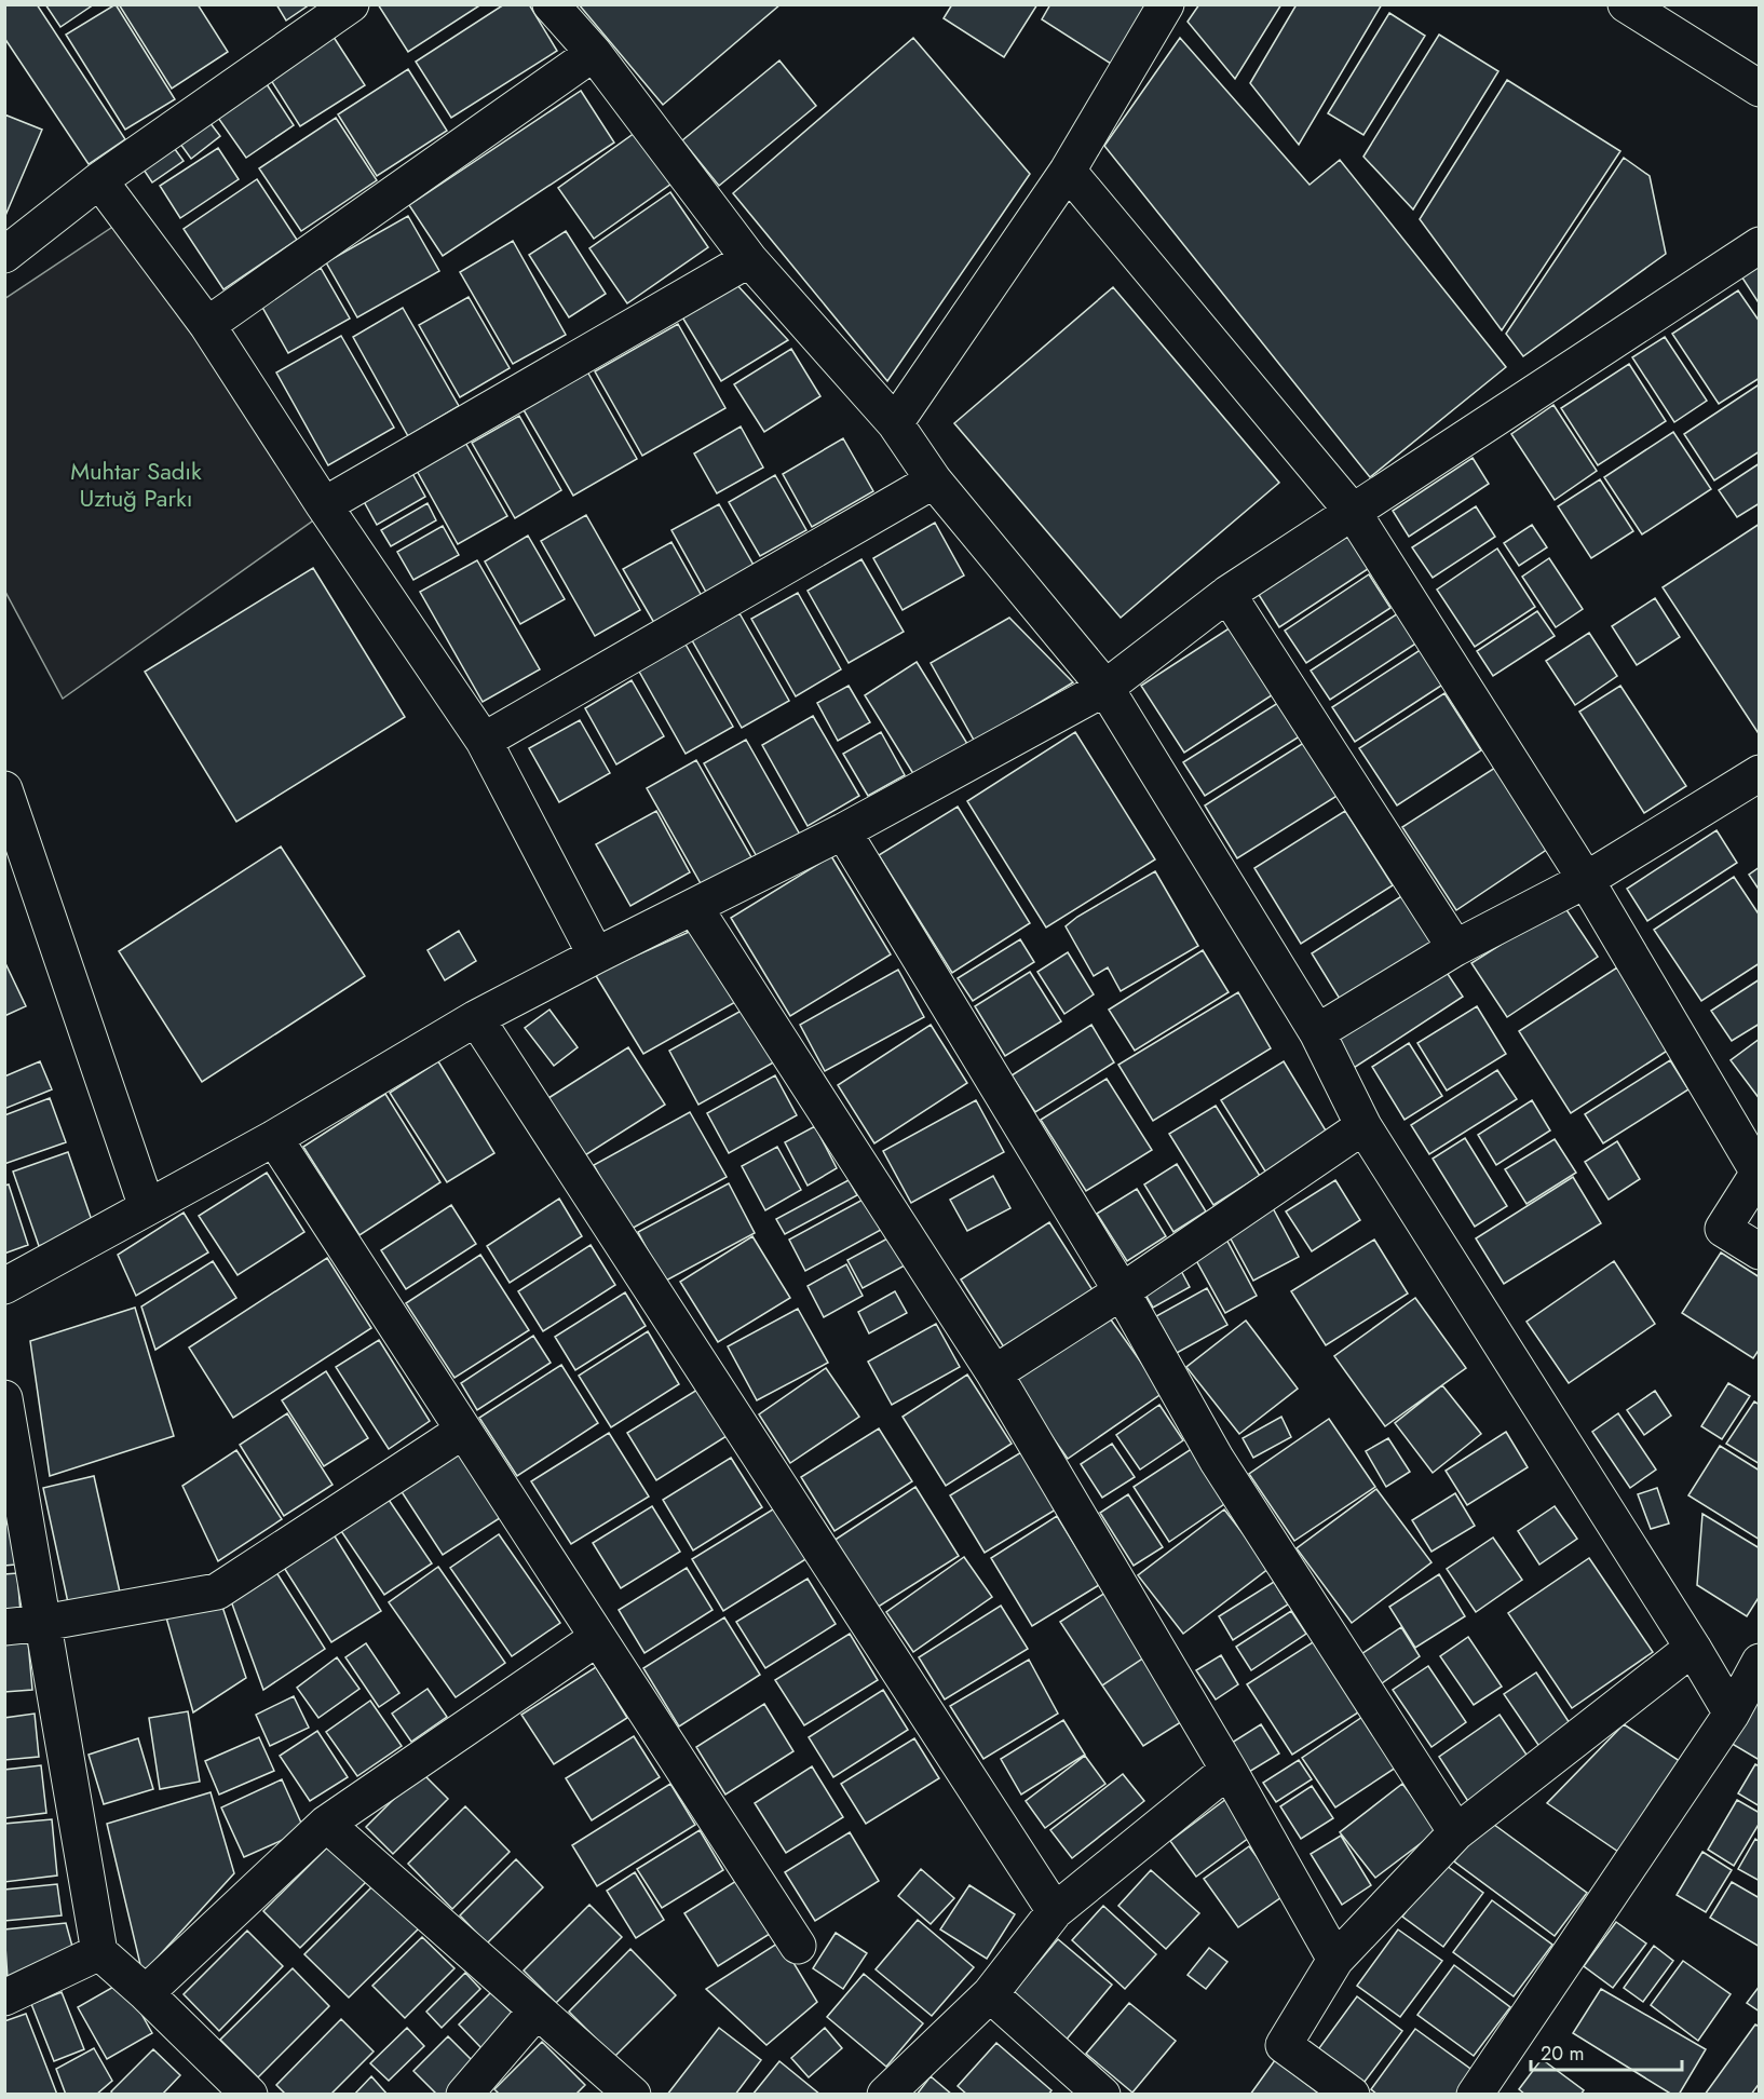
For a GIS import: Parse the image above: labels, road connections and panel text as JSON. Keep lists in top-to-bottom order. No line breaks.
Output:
{"parks":["Muhtar Sadık Uztuğ Parkı"],"scale_bar":"20 m"}
